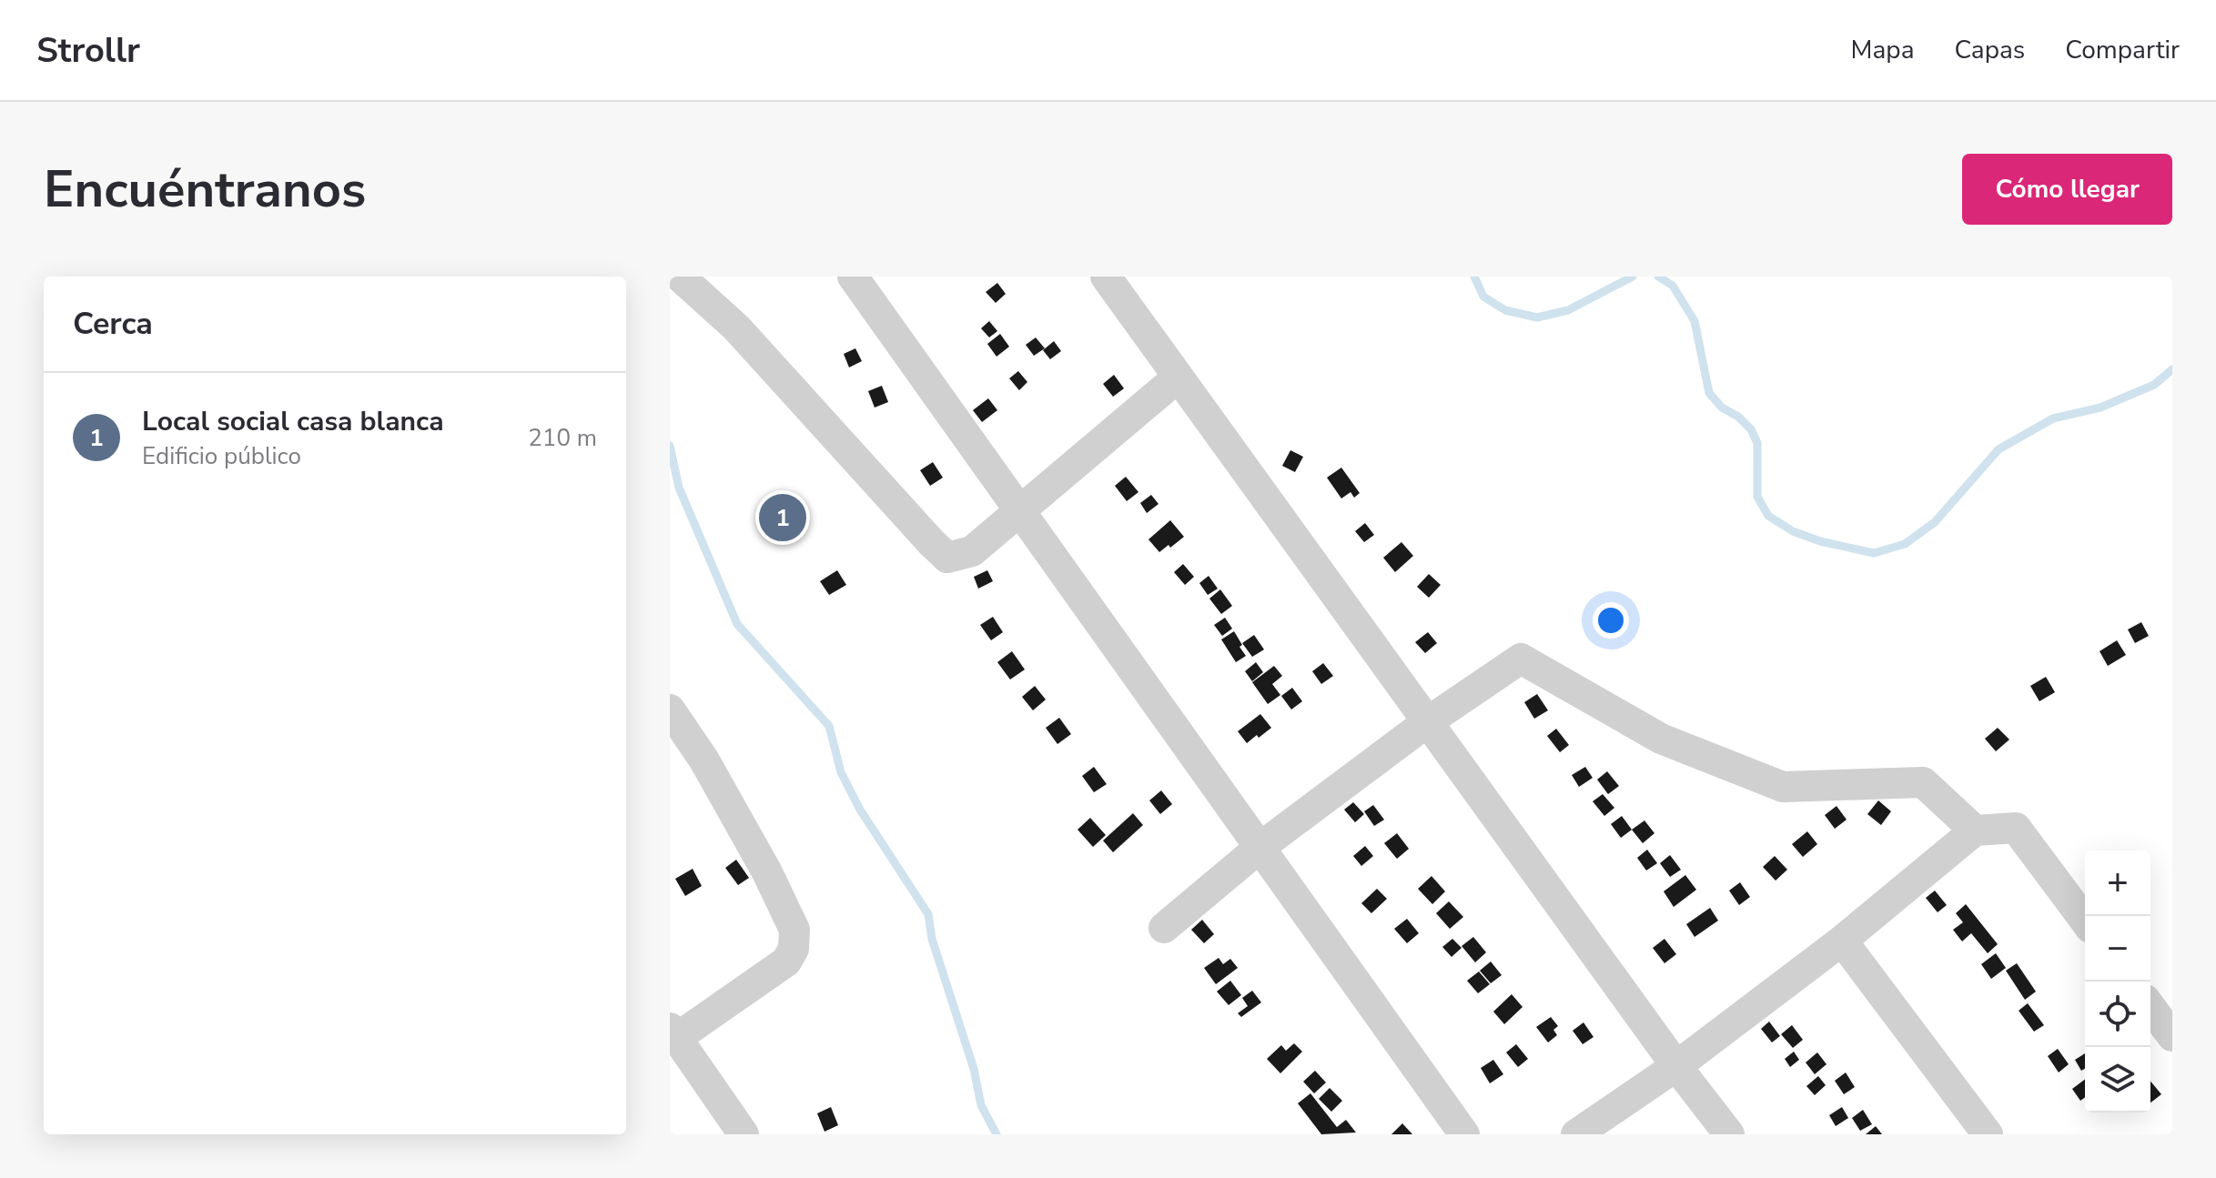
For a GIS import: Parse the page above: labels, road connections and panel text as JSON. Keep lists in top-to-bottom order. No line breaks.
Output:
{"page":{"header":"Strollr","nav":["Mapa","Capas","Compartir"],"buttons":"Cómo llegar","title":"Encuéntranos","heading":"Cerca","list":[{"mark":"1","name":"Local social casa blanca","note":"Edificio público","value":"210 m"}],"pins":"1","map_buttons":["+","−"]}}
